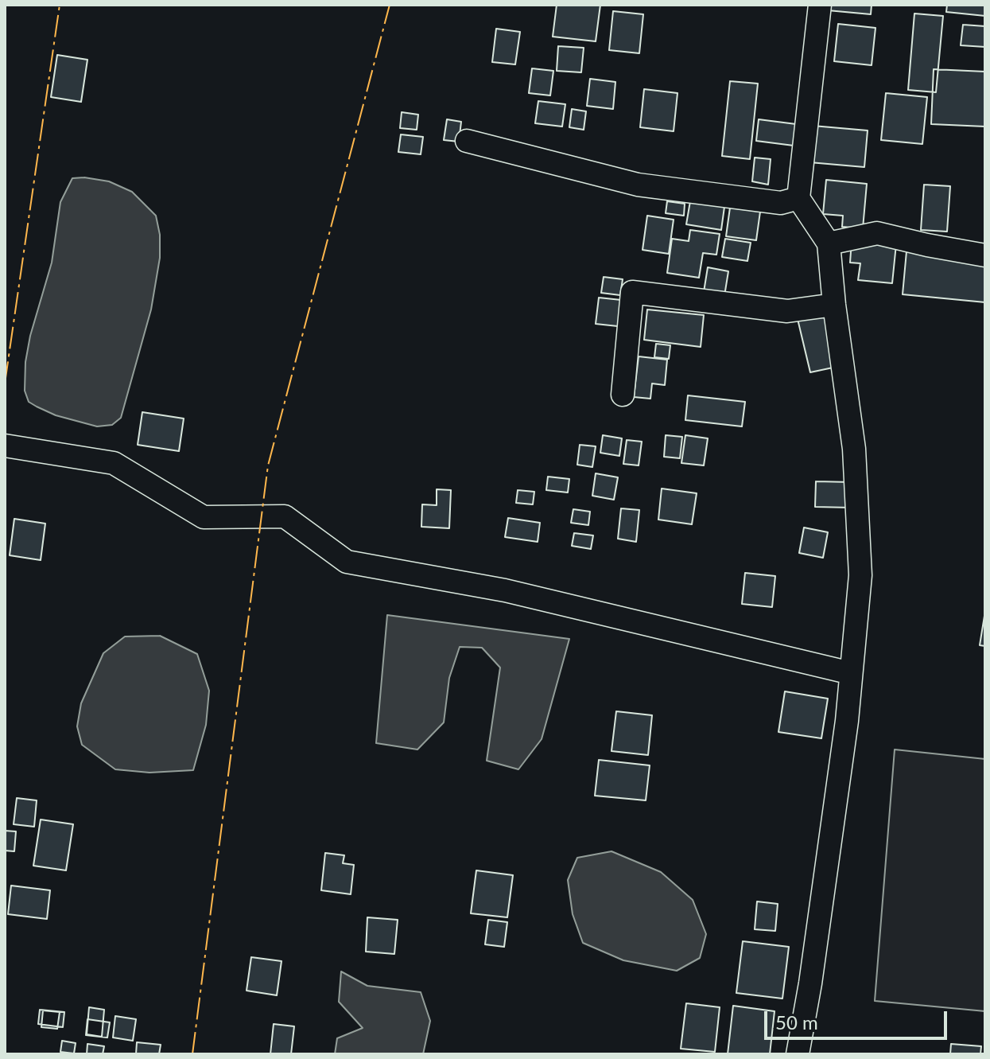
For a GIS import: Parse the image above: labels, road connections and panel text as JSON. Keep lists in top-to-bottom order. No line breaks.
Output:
{"scale_bar":"50 m"}
